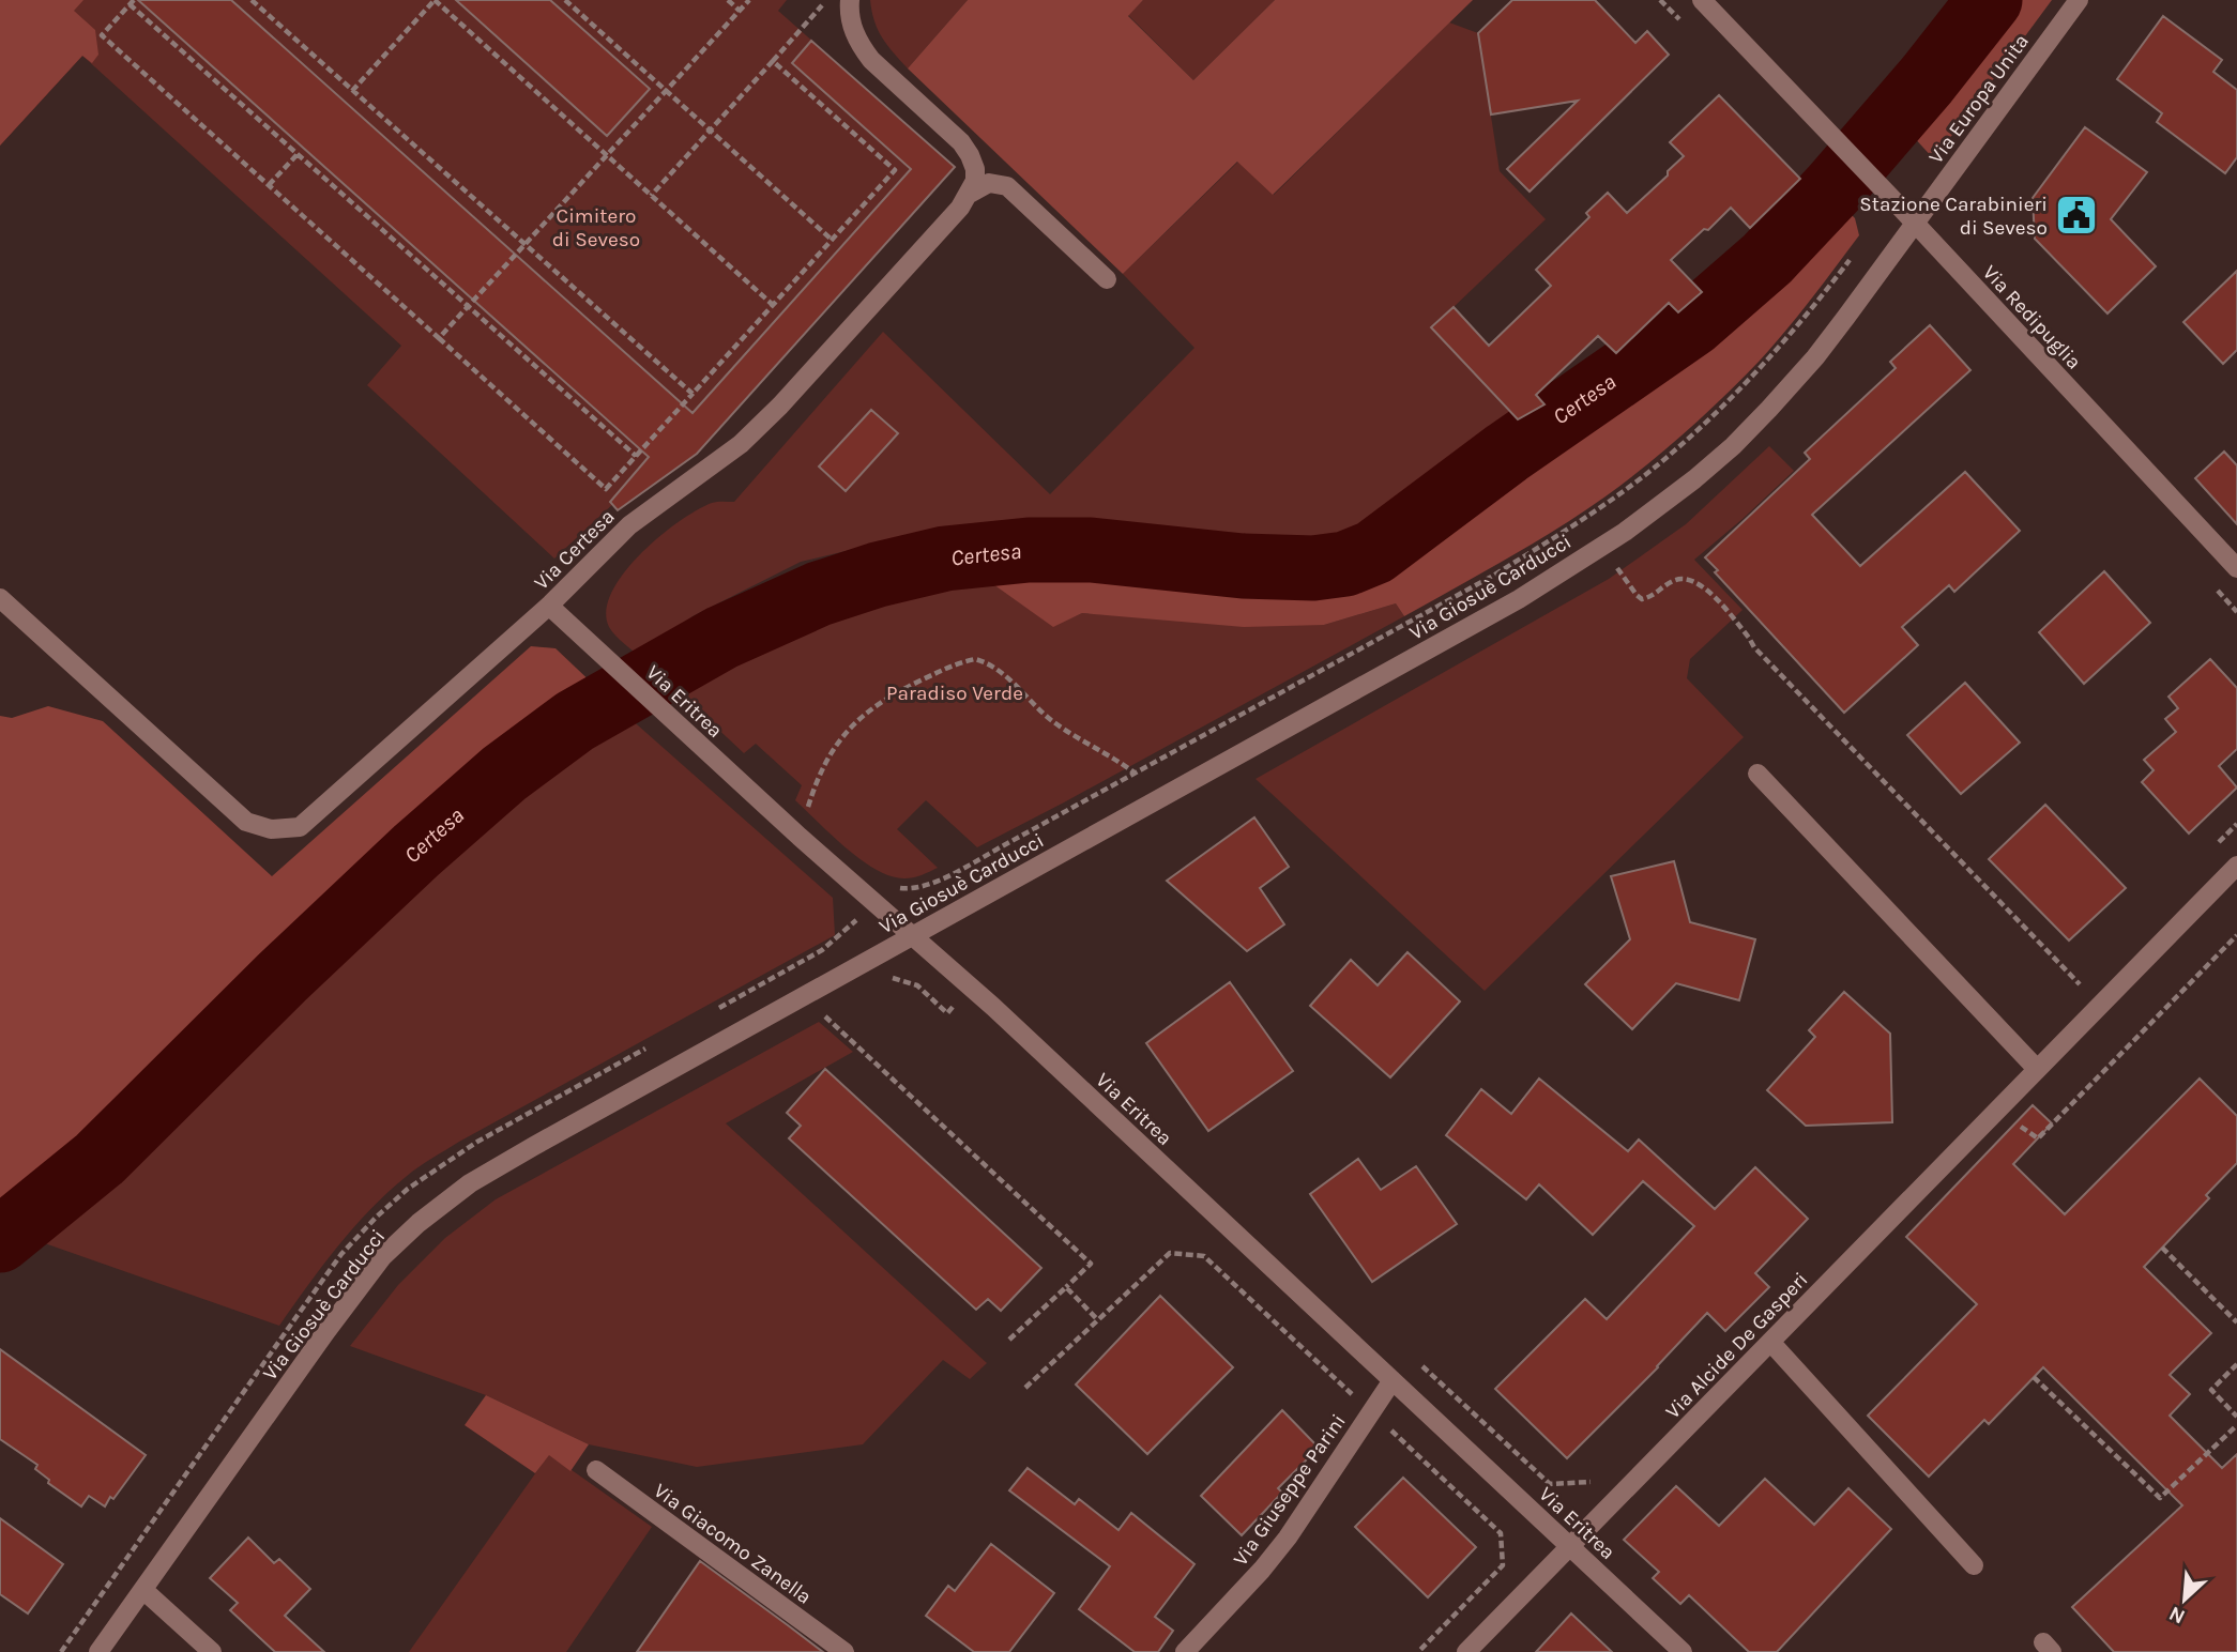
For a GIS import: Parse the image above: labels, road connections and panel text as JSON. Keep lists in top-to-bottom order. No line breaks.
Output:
{"streets":{"street":["Via Europa Unita","Via Redipuglia","Via Certesa","Via Giosuè Carducci","Via Eritrea","Via Alcide De Gasperi","Via Giuseppe Parini","Via Giacomo Zanella"]},"crossings":[["Via Europa Unita","Via Redipuglia"],["Via Europa Unita","Via Giosuè Carducci"],["Via Redipuglia","Via Giosuè Carducci"],["Via Certesa","Via Eritrea"],["Via Giosuè Carducci","Via Eritrea"],["Via Eritrea","Via Alcide De Gasperi"],["Via Eritrea","Via Giuseppe Parini"]],"water":["Certesa"],"parks":["Cimitero di Seveso","Paradiso Verde"],"places":{"public building":["Stazione Carabinieri di Seveso"]},"north":"bottom left"}
